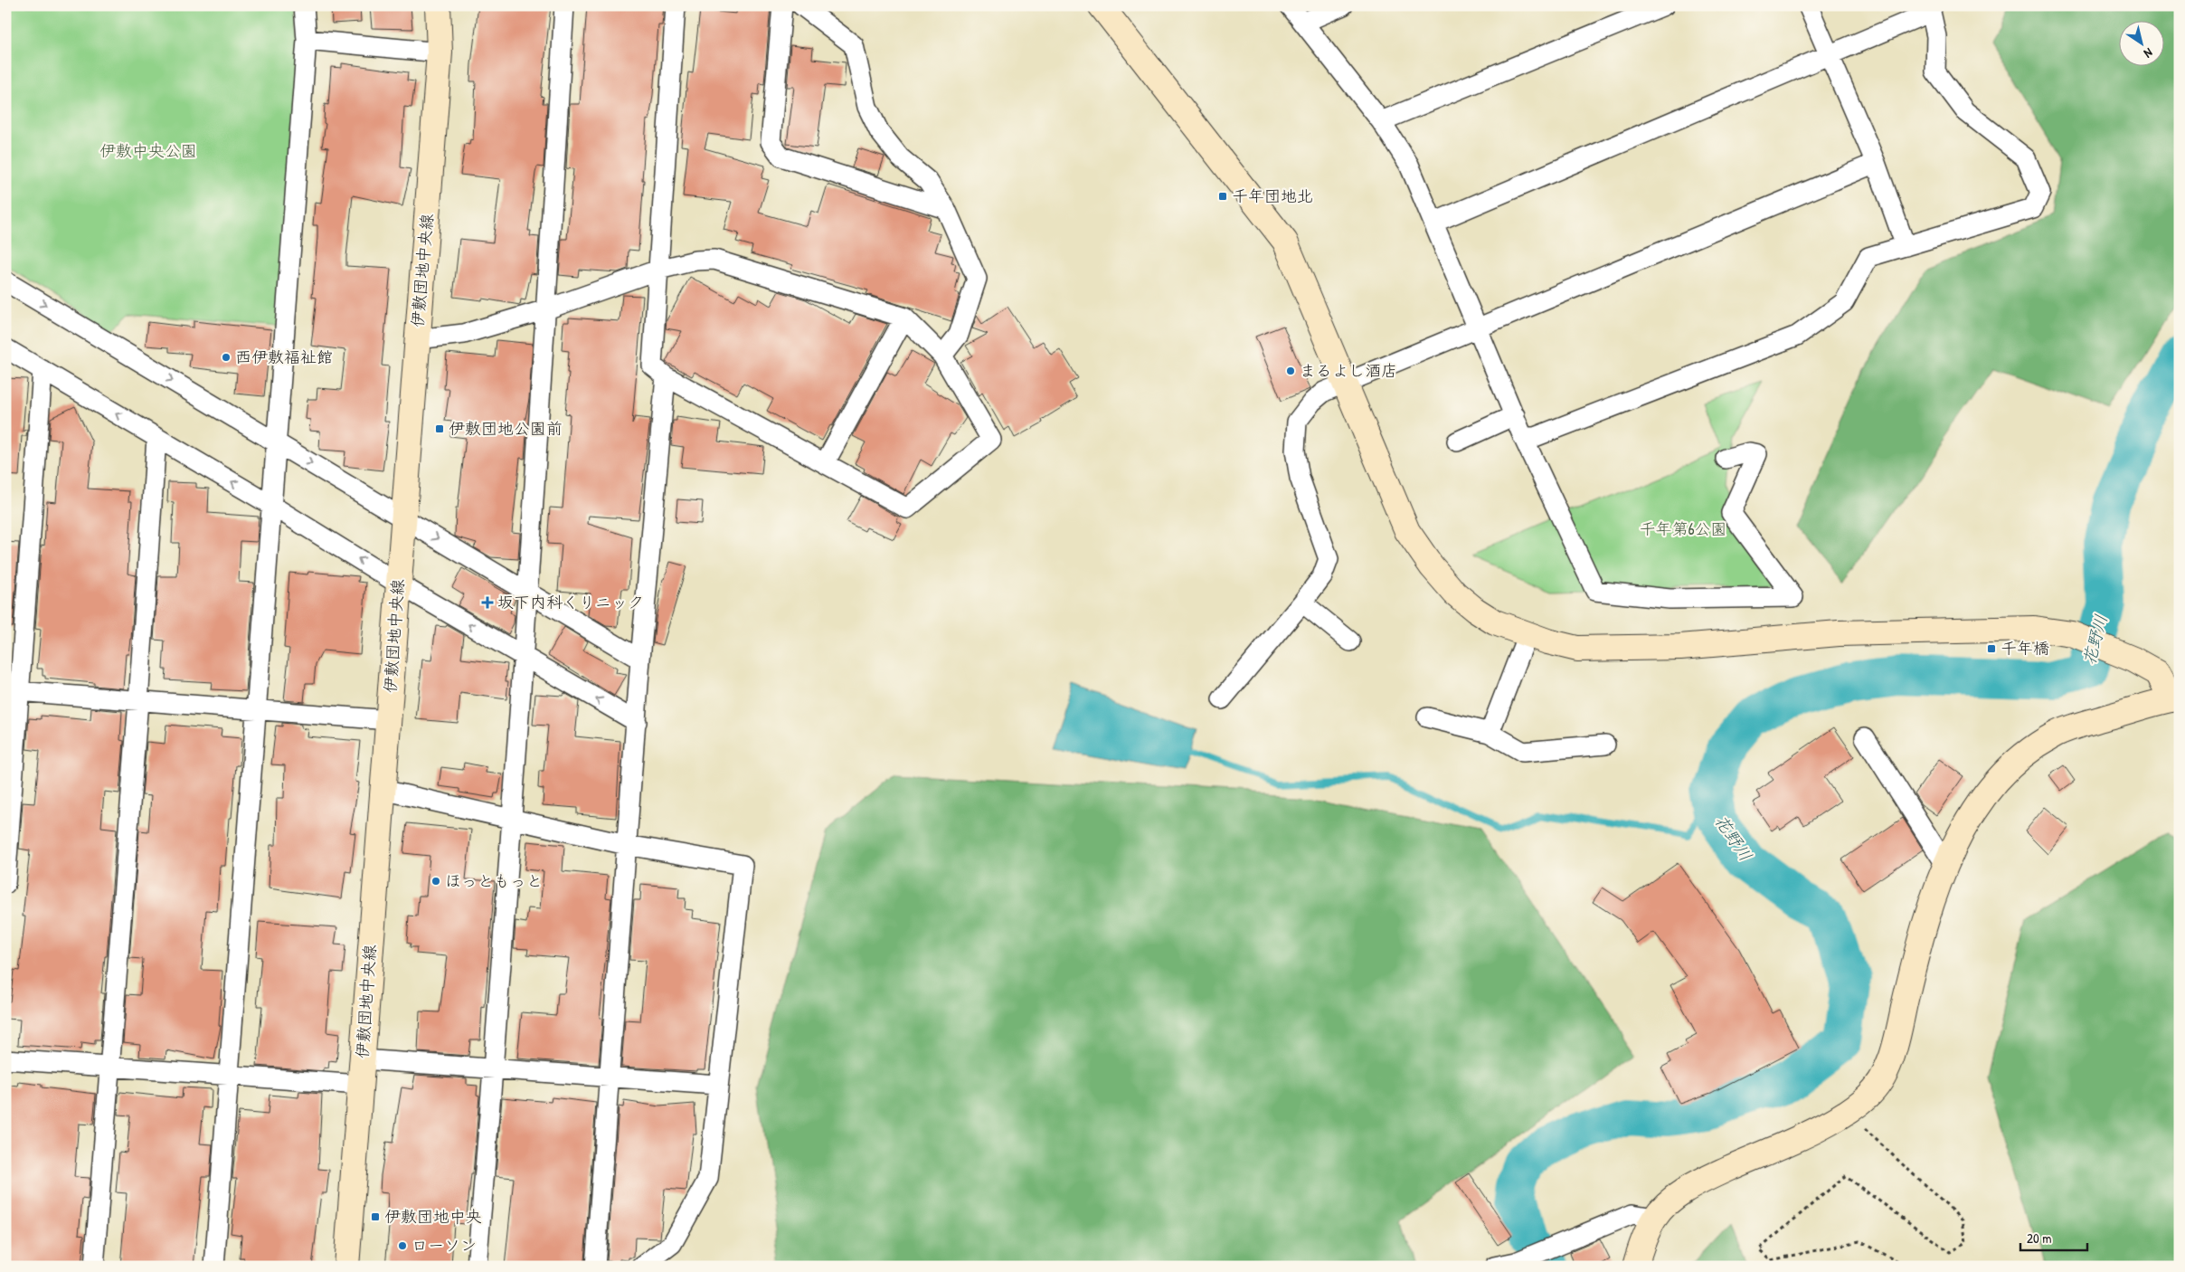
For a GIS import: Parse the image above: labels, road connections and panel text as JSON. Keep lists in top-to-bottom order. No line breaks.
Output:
{"streets":{"street":["伊敷団地中央線"]},"water":["花野川"],"parks":["伊敷中央公園","千年第6公園"],"places":{"transit":["千年団地北","伊敷団地公園前","千年橋","伊敷団地中央"],"other":["西伊敷福祉館","まるよし酒店","ほっともっと","ローソン"],"health":["坂下内科くりニック"]},"scale_bar":"20 m","north":"bottom right"}
